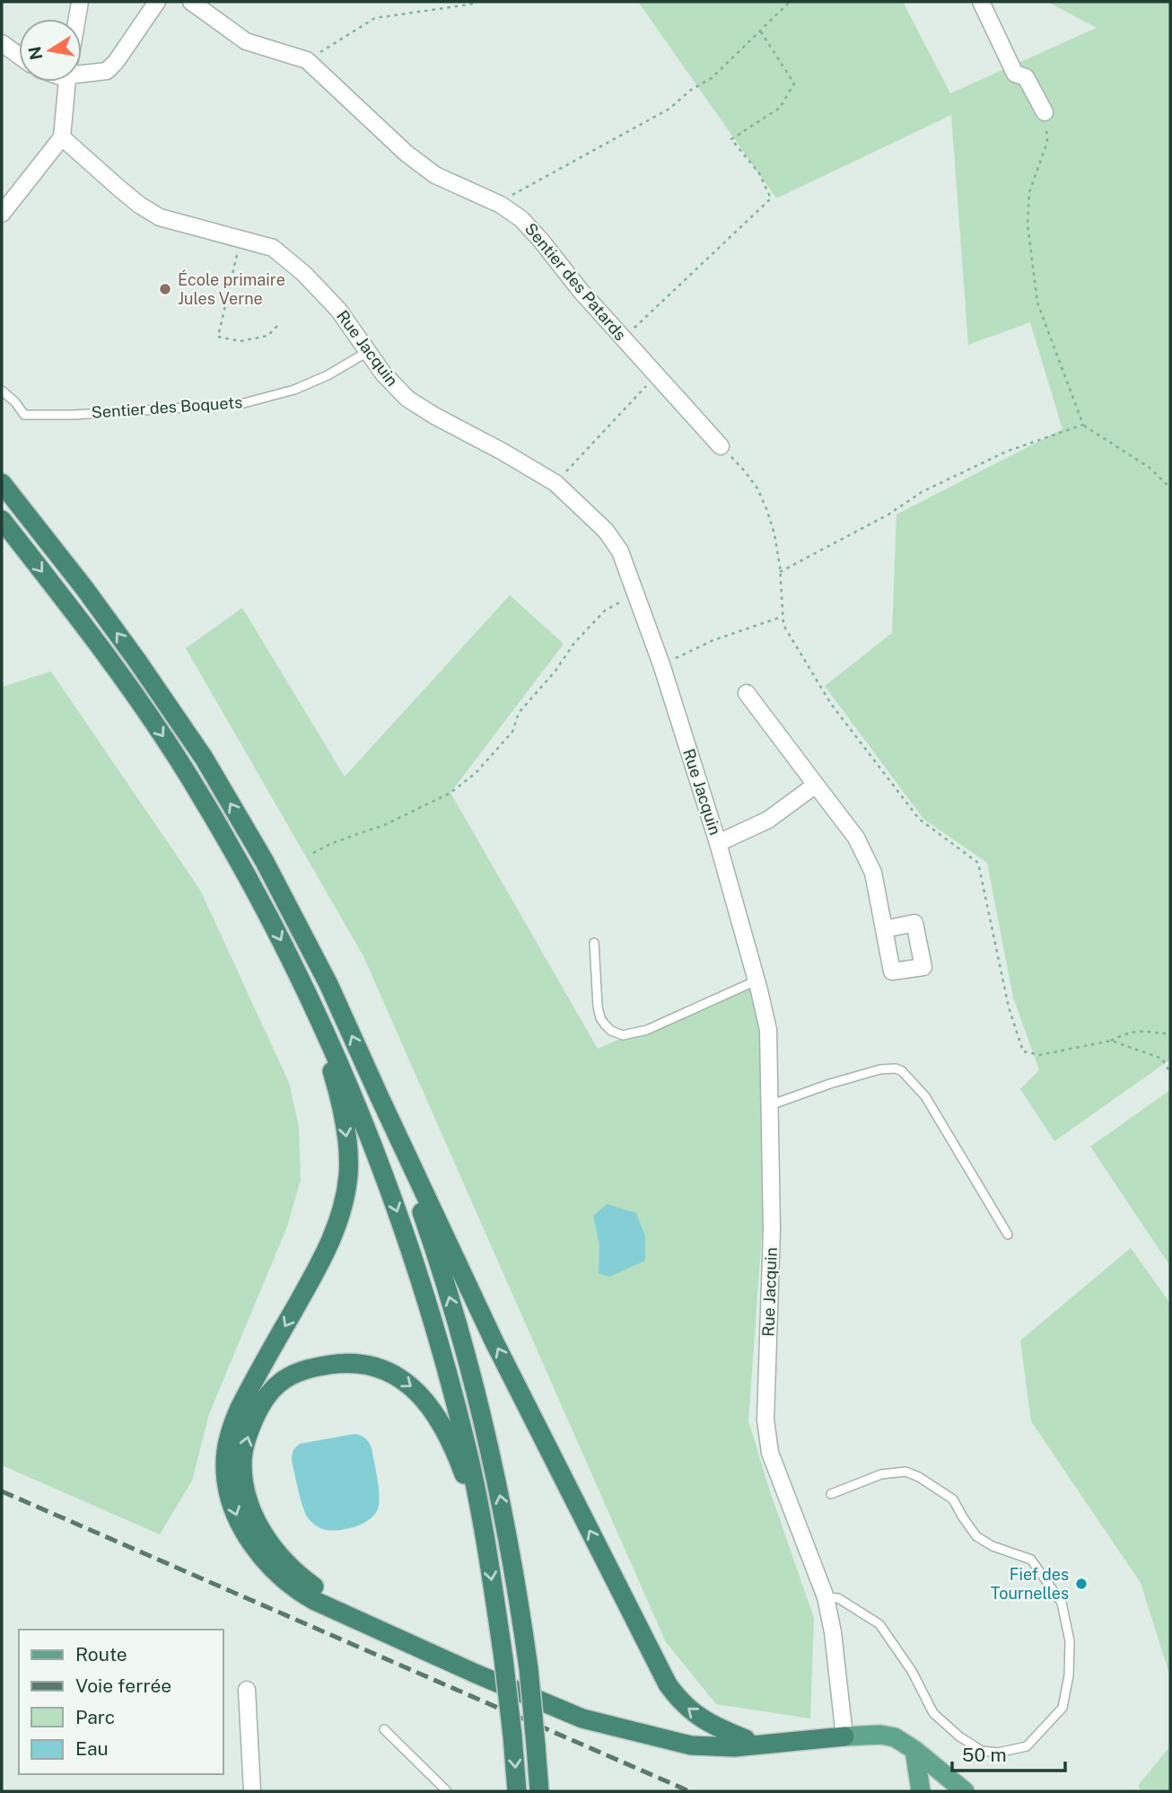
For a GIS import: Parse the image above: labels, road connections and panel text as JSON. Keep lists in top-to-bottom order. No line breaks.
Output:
{"streets":{"street":["Sentier des Patards","Rue Jacquin"],"lane":["Sentier des Boquets"]},"crossings":[["Rue Jacquin","Sentier des Boquets"]],"places":["École primaire Jules Verne","Fief des Tournelles"],"legend":["Route","Voie ferrée","Parc","Eau"],"scale_bar":"50 m","north":"left"}
